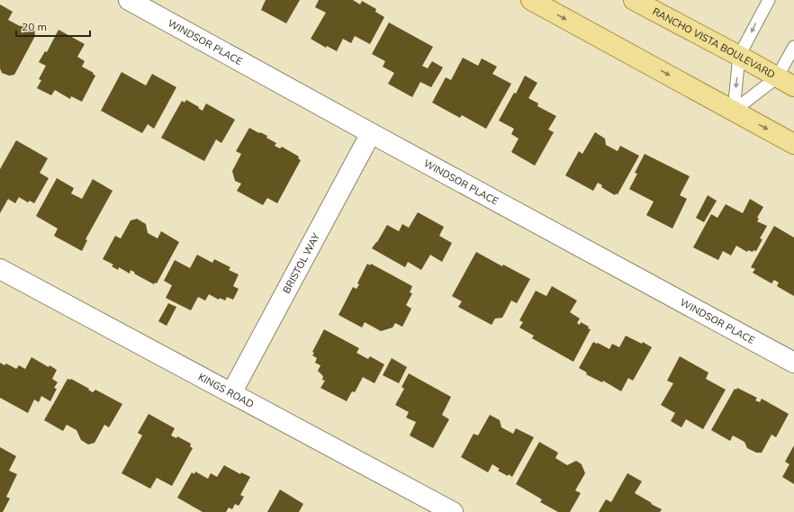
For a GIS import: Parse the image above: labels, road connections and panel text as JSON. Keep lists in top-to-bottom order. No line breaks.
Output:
{"streets":{"main road":["RANCHO VISTA BOULEVARD"],"street":["WINDSOR PLACE","BRISTOL WAY","KINGS ROAD"]},"crossings":[["WINDSOR PLACE","BRISTOL WAY"],["BRISTOL WAY","KINGS ROAD"]],"scale_bar":"20 m"}
